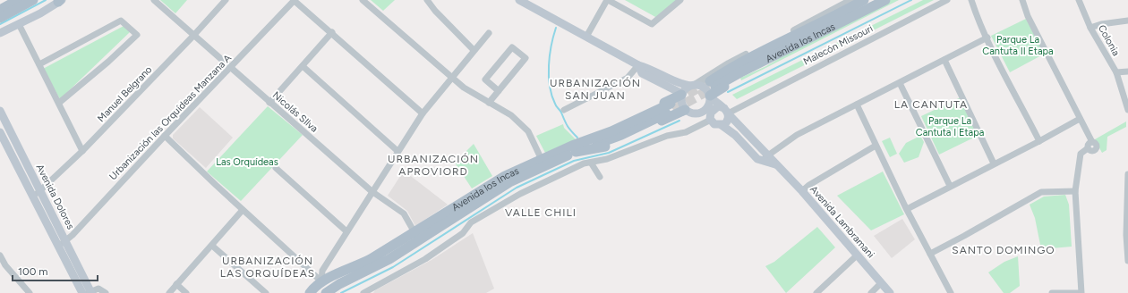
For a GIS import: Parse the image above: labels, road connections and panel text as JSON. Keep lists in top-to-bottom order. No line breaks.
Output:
{"streets":{"main road":["Avenida los Incas","Avenida Dolores","Avenida Lambramani"],"street":["Colonia","Malecón Missouri","Manuel Belgrano","Nicolás SIlva","Urbanización las Orquídeas Manzana A"]},"crossings":[["Avenida los Incas","Nicolás SIlva"],["Avenida los Incas","Avenida Lambramani"],["Malecón Missouri","Avenida Lambramani"],["Manuel Belgrano","Nicolás SIlva"],["Manuel Belgrano","Avenida Dolores"],["Nicolás SIlva","Urbanización las Orquídeas Manzana A"],["Urbanización las Orquídeas Manzana A","Avenida Dolores"]],"districts":["URBANIZACIÓN SAN JUAN","LA CANTUTA","URBANIZACIÓN APROVIORD","VALLE CHILI","SANTO DOMINGO","URBANIZACIÓN LAS ORQUÍDEAS"],"parks":["Parque La Cantuta II Etapa","Parque La Cantuta I Etapa","Las Orquídeas"],"scale_bar":"100 m"}
